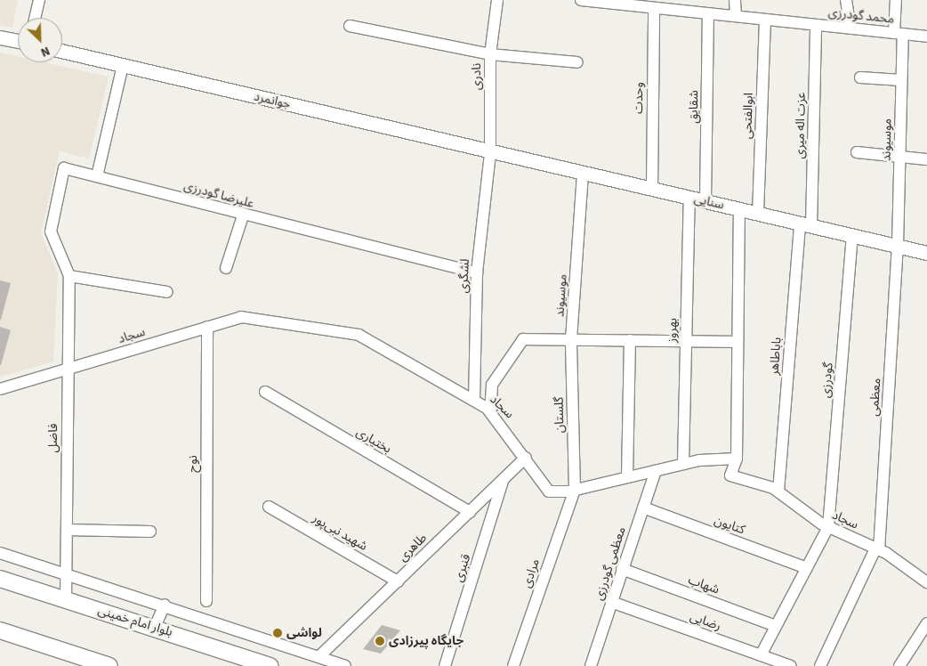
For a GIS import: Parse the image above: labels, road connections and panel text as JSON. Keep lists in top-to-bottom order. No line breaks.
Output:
{"streets":{"main road":["بلوار امام خمینی"],"street":["محمد گودرزی","نادری","وحدت","جوانمرد","شقایق","ابوالفتحی","عزت اله میری","موسیوند","علیرضا گودرزی","سنایی","لشگری","بهروز","سجاد","باباطاهر","گودرزی","معظمی","گلستان","فاضل","بختیاری","نوح","کتایون","شهید نبی‌پور","طاهری","معظمی گودرزی","قنبری","مرادی","شهاب","رضایی"]},"crossings":[["محمد گودرزی","وحدت"],["محمد گودرزی","شقایق"],["محمد گودرزی","ابوالفتحی"],["محمد گودرزی","عزت اله میری"],["محمد گودرزی","موسیوند"],["نادری","جوانمرد"],["نادری","سنایی"],["نادری","لشگری"],["وحدت","سنایی"],["جوانمرد","سنایی"],["جوانمرد","لشگری"],["شقایق","سنایی"],["ابوالفتحی","سنایی"],["عزت اله میری","سنایی"],["عزت اله میری","باباطاهر"],["موسیوند","سنایی"],["موسیوند","معظمی"],["موسیوند","گلستان"],["علیرضا گودرزی","لشگری"],["علیرضا گودرزی","فاضل"],["سنایی","لشگری"],["سنایی","بهروز"],["سنایی","باباطاهر"],["سنایی","گودرزی"],["سنایی","معظمی"],["لشگری","سجاد"],["بهروز","سجاد"],["سجاد","باباطاهر"],["سجاد","گودرزی"],["سجاد","معظمی"],["سجاد","گلستان"],["سجاد","فاضل"],["سجاد","نوح"],["سجاد","طاهری"],["سجاد","معظمی گودرزی"],["سجاد","مرادی"],["گلستان","مرادی"],["فاضل","بلوار امام خمینی"],["بختیاری","طاهری"],["کتایون","معظمی گودرزی"],["شهید نبی‌پور","طاهری"],["طاهری","قنبری"],["معظمی گودرزی","شهاب"],["معظمی گودرزی","رضایی"]],"places":["لواشی","جایگاه پیرزادی"],"north":"bottom right"}
